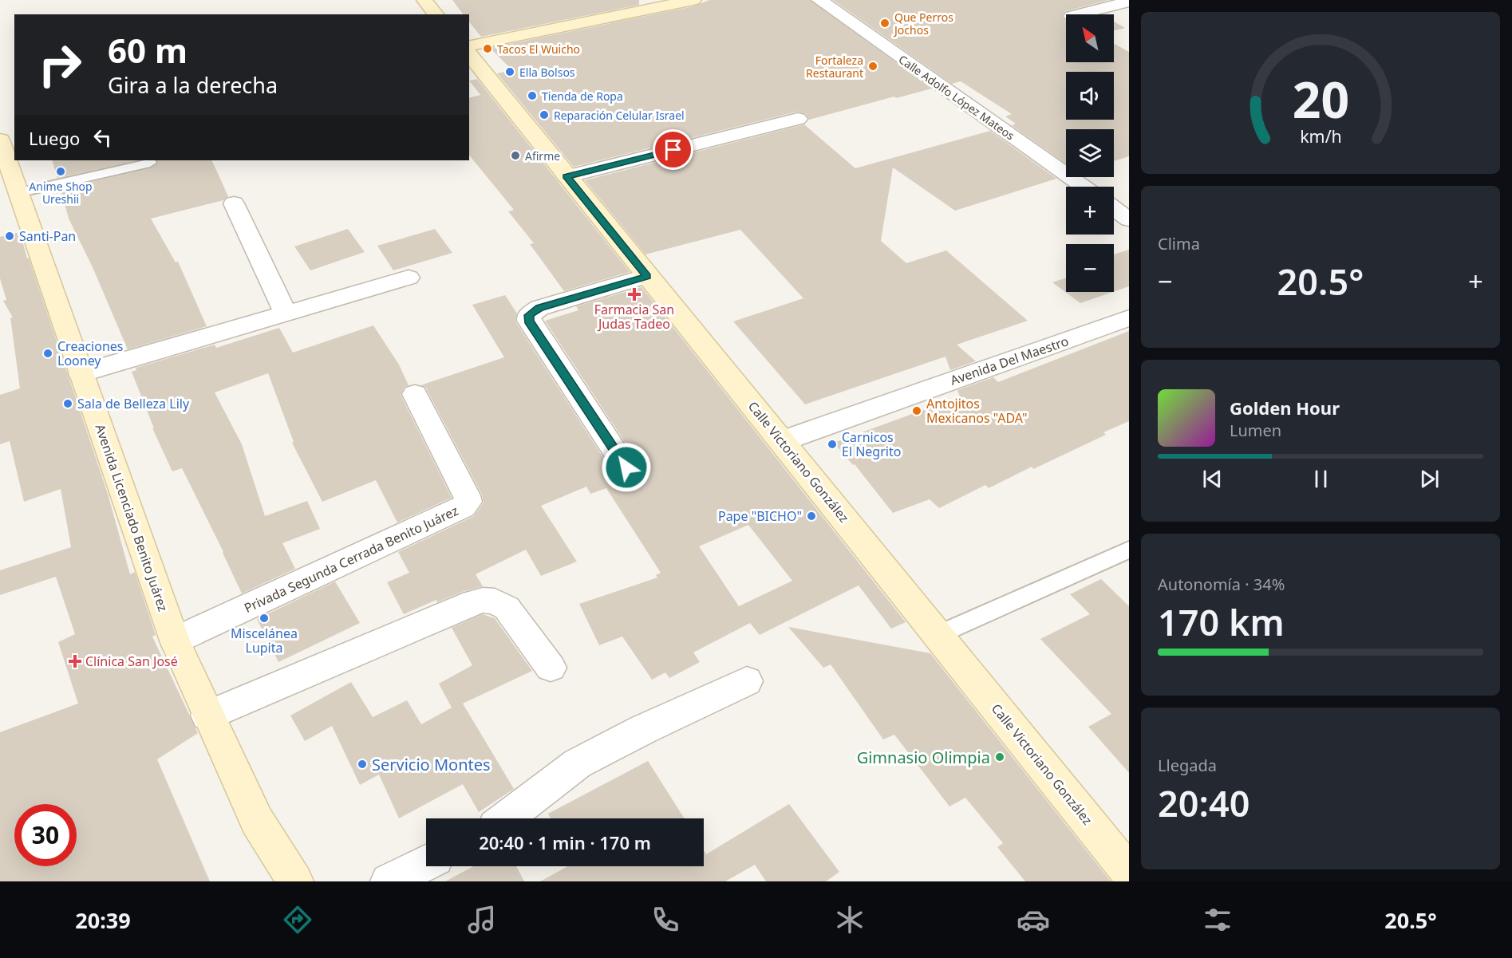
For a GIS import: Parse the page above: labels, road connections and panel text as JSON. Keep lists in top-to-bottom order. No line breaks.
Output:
{"streets":{"main road":["Calle Victoriano González","Avenida Licenciado Benito Juárez"],"street":["Calle Adolfo López Mateos","Avenida Del Maestro","Privada Segunda Cerrada Benito Juárez"]},"crossings":[["Avenida Del Maestro","Calle Victoriano González"],["Avenida Licenciado Benito Juárez","Privada Segunda Cerrada Benito Juárez"]],"places":{"other":["Que Perros Jochos","Tacos El Wuicho","Fortaleza Restaurant","Ella Bolsos","Tienda de Ropa","Reparación Celular Israel","Afirme","Anime Shop Ureshii","Santi-Pan","Creaciones Looney","Sala de Belleza Lily","Antojitos Mexicanos \"ADA\"","Carnicos El Negrito","Pape \"BICHO\"","Miscelánea Lupita","Gimnasio Olimpia","Servicio Montes"],"health":["Farmacia San Judas Tadeo","Clínica San José"]},"north":"top left","page":{"map_buttons":["+","−"],"turn":["60 m","Gira a la derecha"],"then":"Luego","tile":["Clima",["Autonomía · 34%","170 km"],["Llegada","20:40"]],"heat":["−","20.5°","+"],"song":["Golden Hour","Lumen"],"limit":"30","trip":"20:40 · 1 min · 170 m","tabs":["20:39","20.5°"],"gauge":["20","km/h"]}}
